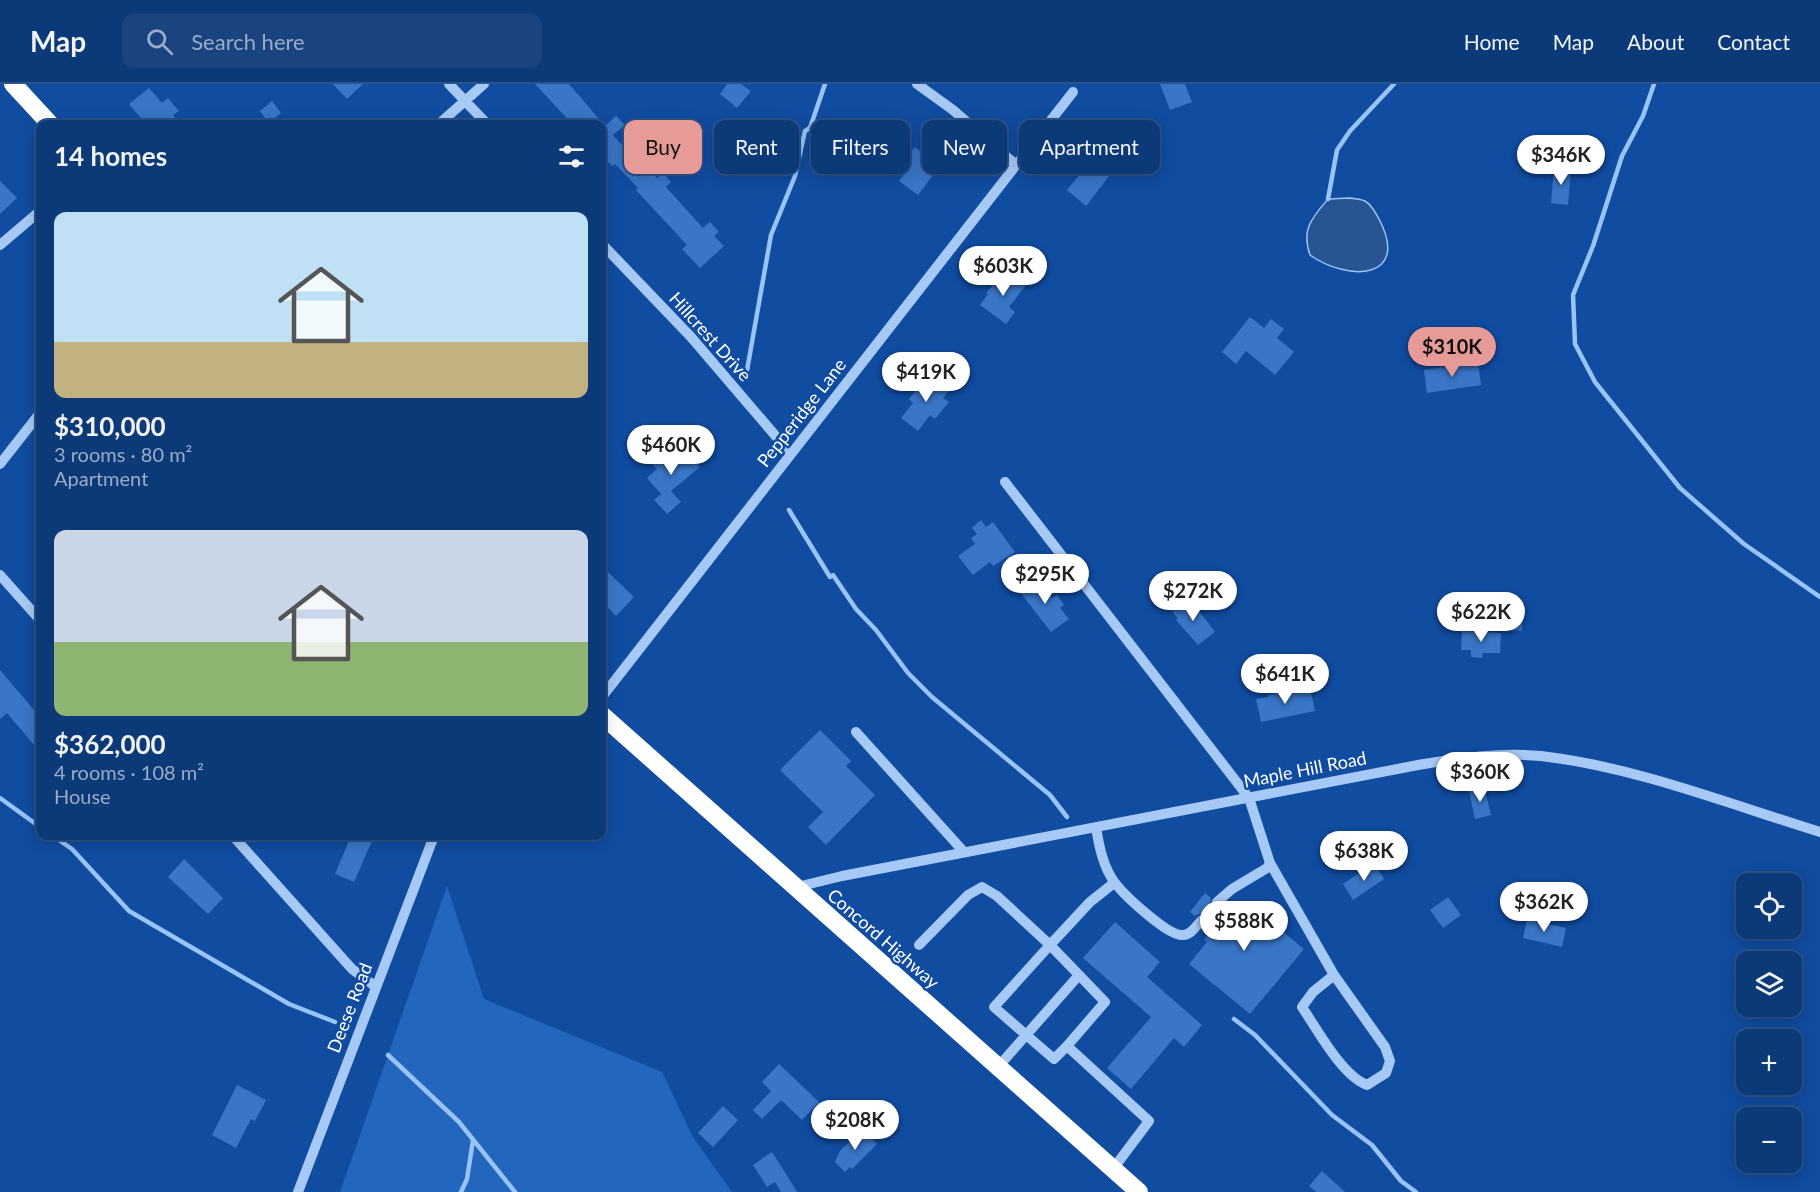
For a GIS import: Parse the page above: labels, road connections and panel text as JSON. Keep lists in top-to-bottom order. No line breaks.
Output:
{"streets":{"highway":["Concord Highway"],"street":["Hillcrest Drive","Pepperidge Lane","Maple Hill Road","Deese Road"]},"crossings":[["Hillcrest Drive","Pepperidge Lane"],["Maple Hill Road","Concord Highway"]],"page":{"header":"Map","search":"Search here","nav":["Home","Map","About","Contact"],"chip":["Buy","Rent","Filters","New","Apartment"],"heading":"14 homes","price":["$346K","$603K","$310K","$419K","$460K","$295K","$272K","$622K","$641K","$360K","$638K","$362K","$588K","$208K"],"list":[{"name":"$310,000","note":"3 rooms · 80 m² · Apartment"},{"name":"$362,000","note":"4 rooms · 108 m² · House"}],"map_buttons":["+","−"]}}
